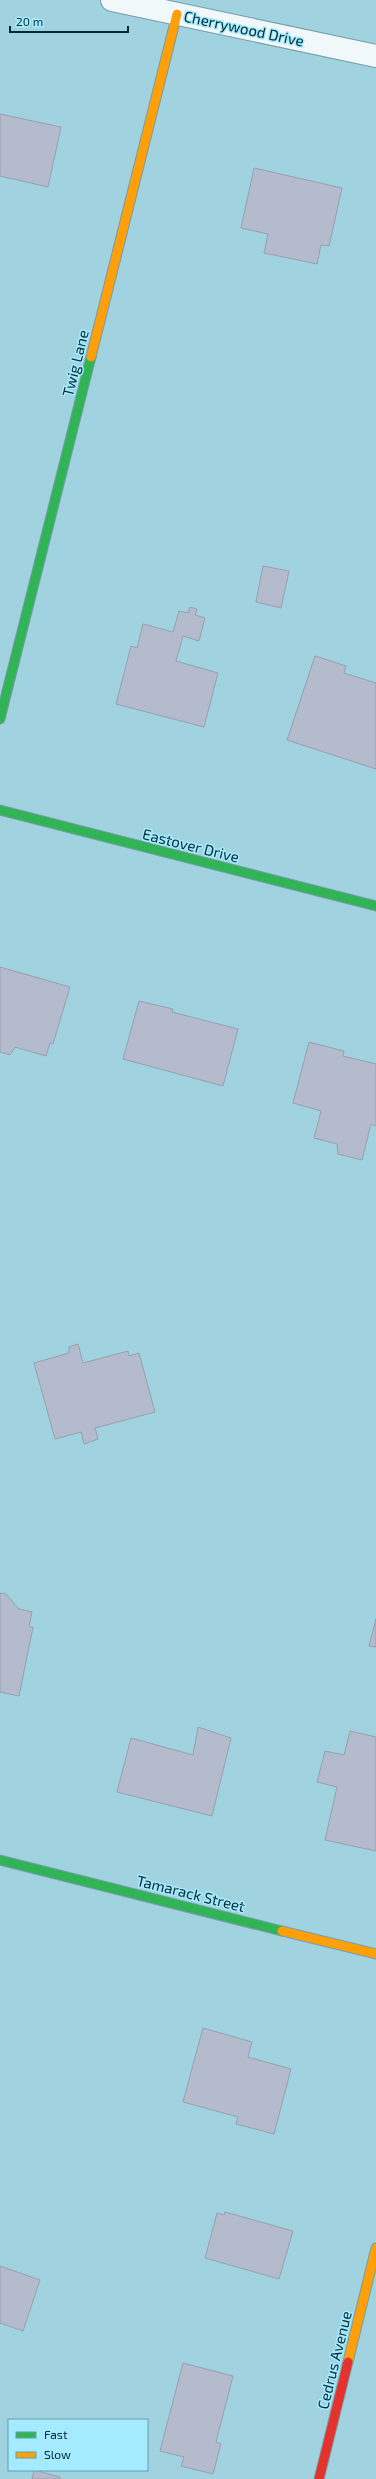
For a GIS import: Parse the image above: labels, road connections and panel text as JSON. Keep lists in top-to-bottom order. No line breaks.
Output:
{"streets":{"street":["Cherrywood Drive","Twig Lane","Eastover Drive","Tamarack Street","Cedrus Avenue"]},"crossings":[["Cherrywood Drive","Twig Lane"]],"legend":["Fast","Slow"],"scale_bar":"20 m"}
